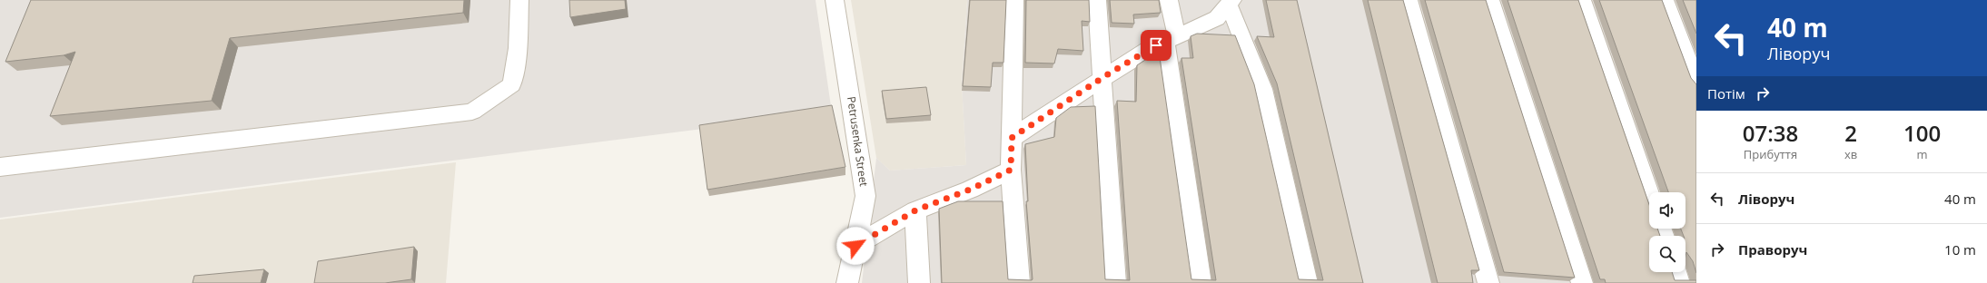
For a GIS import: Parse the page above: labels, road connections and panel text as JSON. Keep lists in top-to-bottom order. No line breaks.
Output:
{"streets":{"street":["Petrusenka Street"]},"page":{"turn":["40 m","Ліворуч"],"then":"Потім","eta":["07:38","Прибуття","2","хв","100","m"],"list":[{"name":"Ліворуч","value":"40 m"},{"name":"Праворуч","value":"10 m"}]}}
